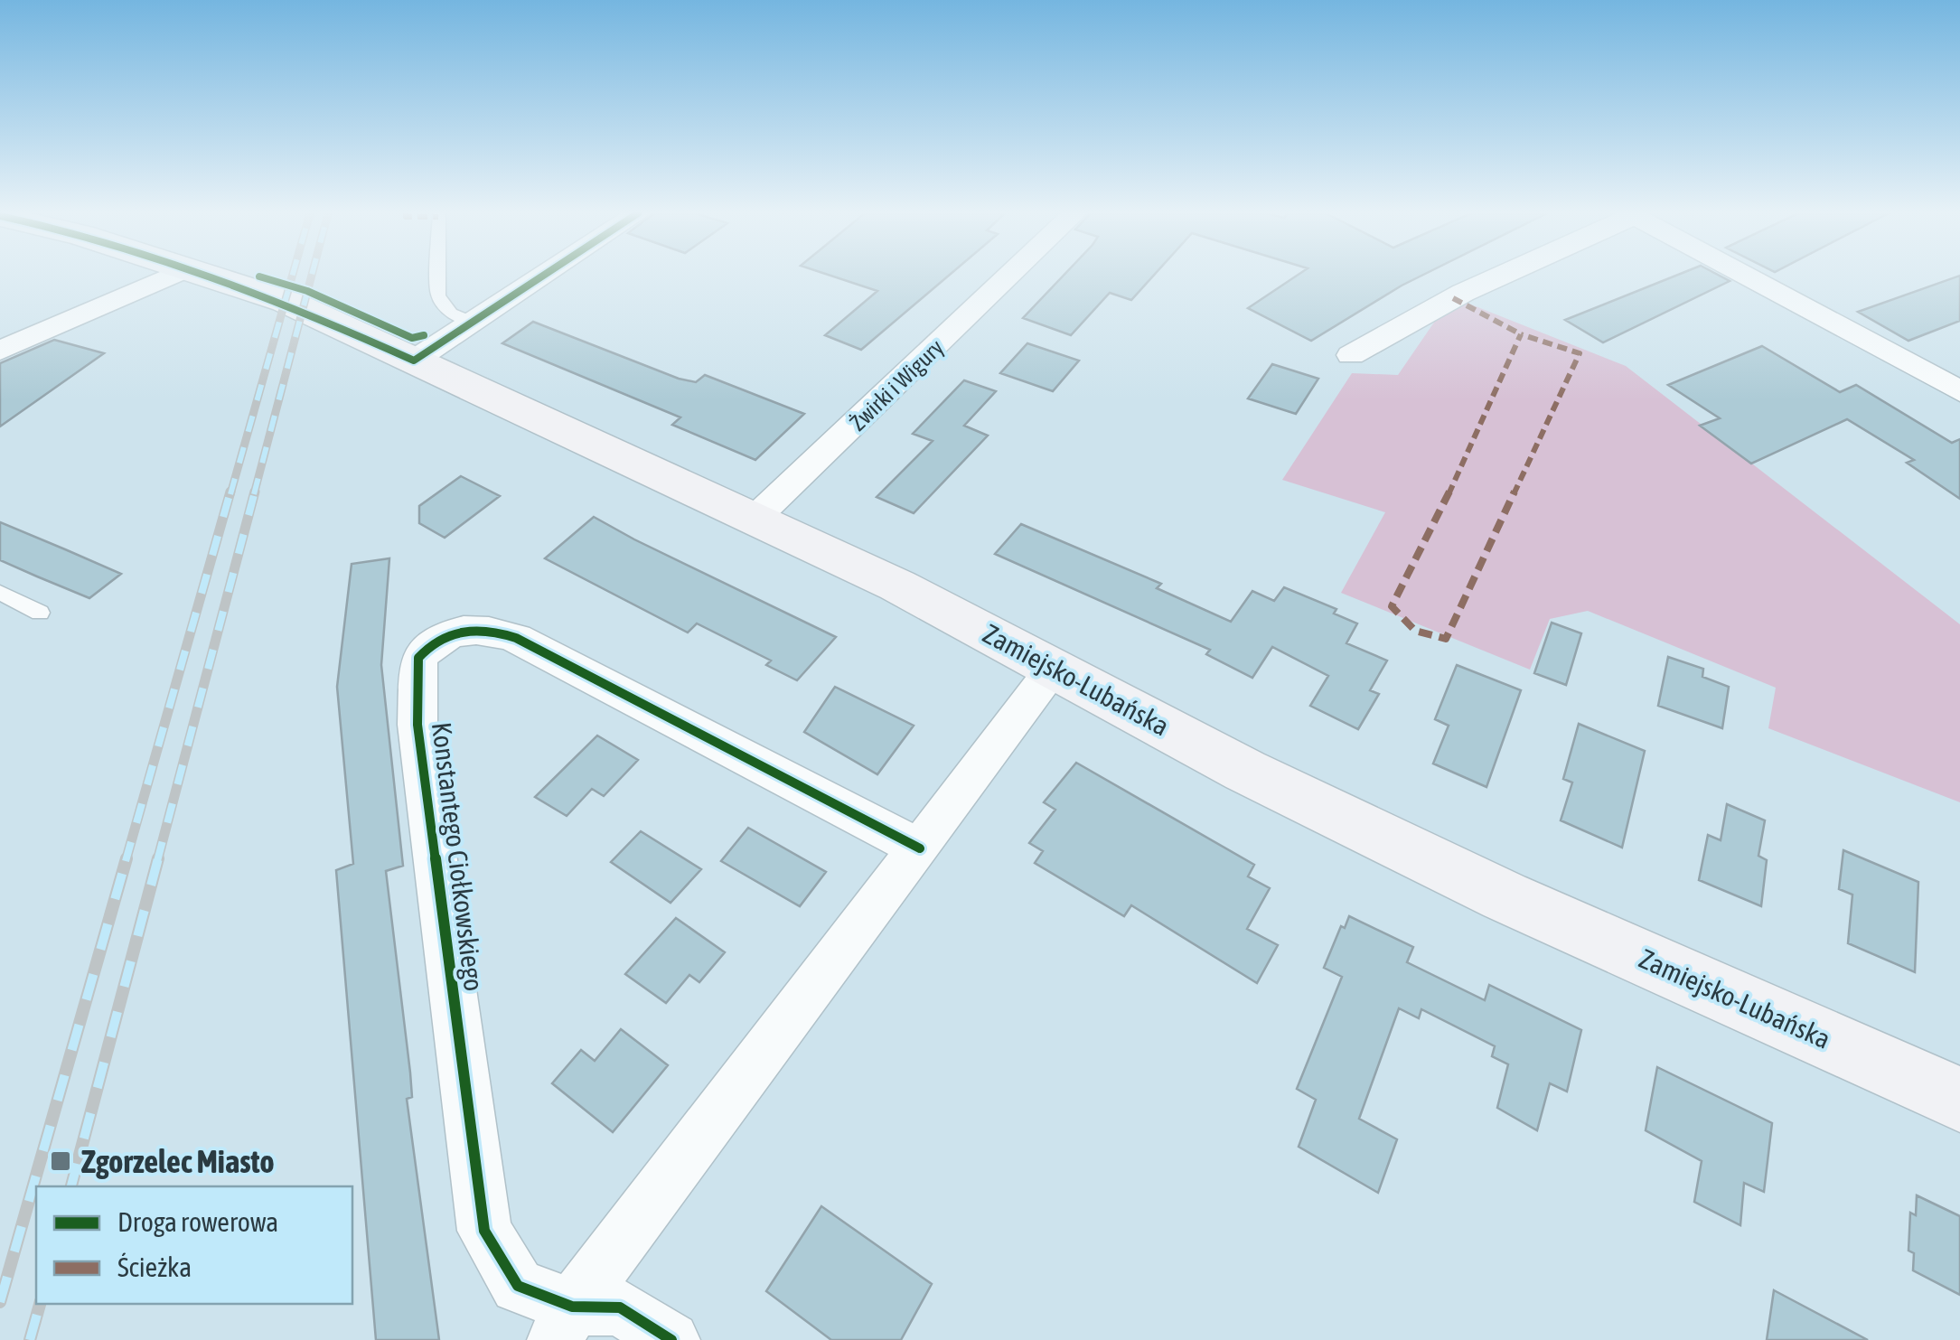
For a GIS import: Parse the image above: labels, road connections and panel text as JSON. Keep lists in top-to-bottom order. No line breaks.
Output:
{"streets":{"main road":["Zamiejsko-Lubańska"],"street":["Żwirki i Wigury","Konstantego Ciołkowskiego"]},"crossings":[["Żwirki i Wigury","Zamiejsko-Lubańska"]],"places":{"transit":["Zgorzelec Miasto"]},"legend":["Droga rowerowa","Ścieżka"]}
